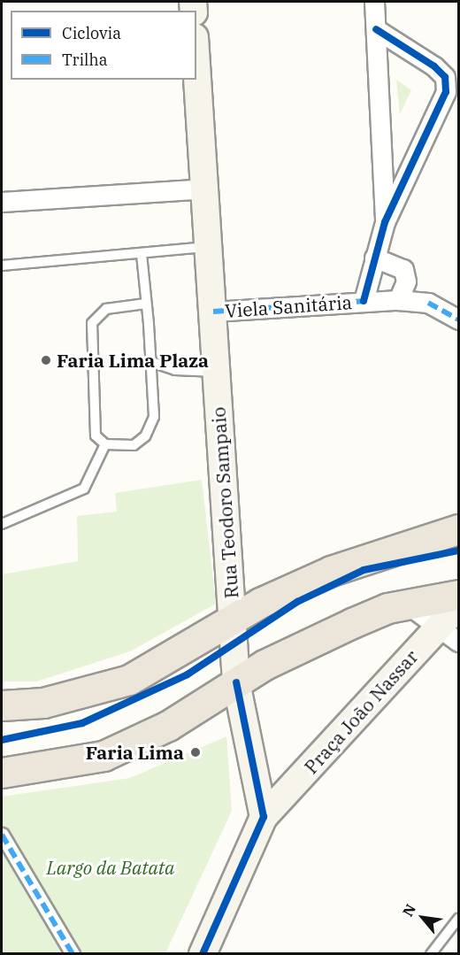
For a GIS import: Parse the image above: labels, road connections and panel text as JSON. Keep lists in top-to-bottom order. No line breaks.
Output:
{"streets":{"main road":["Rua Teodoro Sampaio","Praça João Nassar"],"street":["Viela Sanitária"]},"crossings":[["Viela Sanitária","Rua Teodoro Sampaio"],["Rua Teodoro Sampaio","Praça João Nassar"]],"parks":["Largo da Batata"],"places":["Faria Lima Plaza","Faria Lima"],"legend":["Ciclovia","Trilha"],"north":"top left"}
